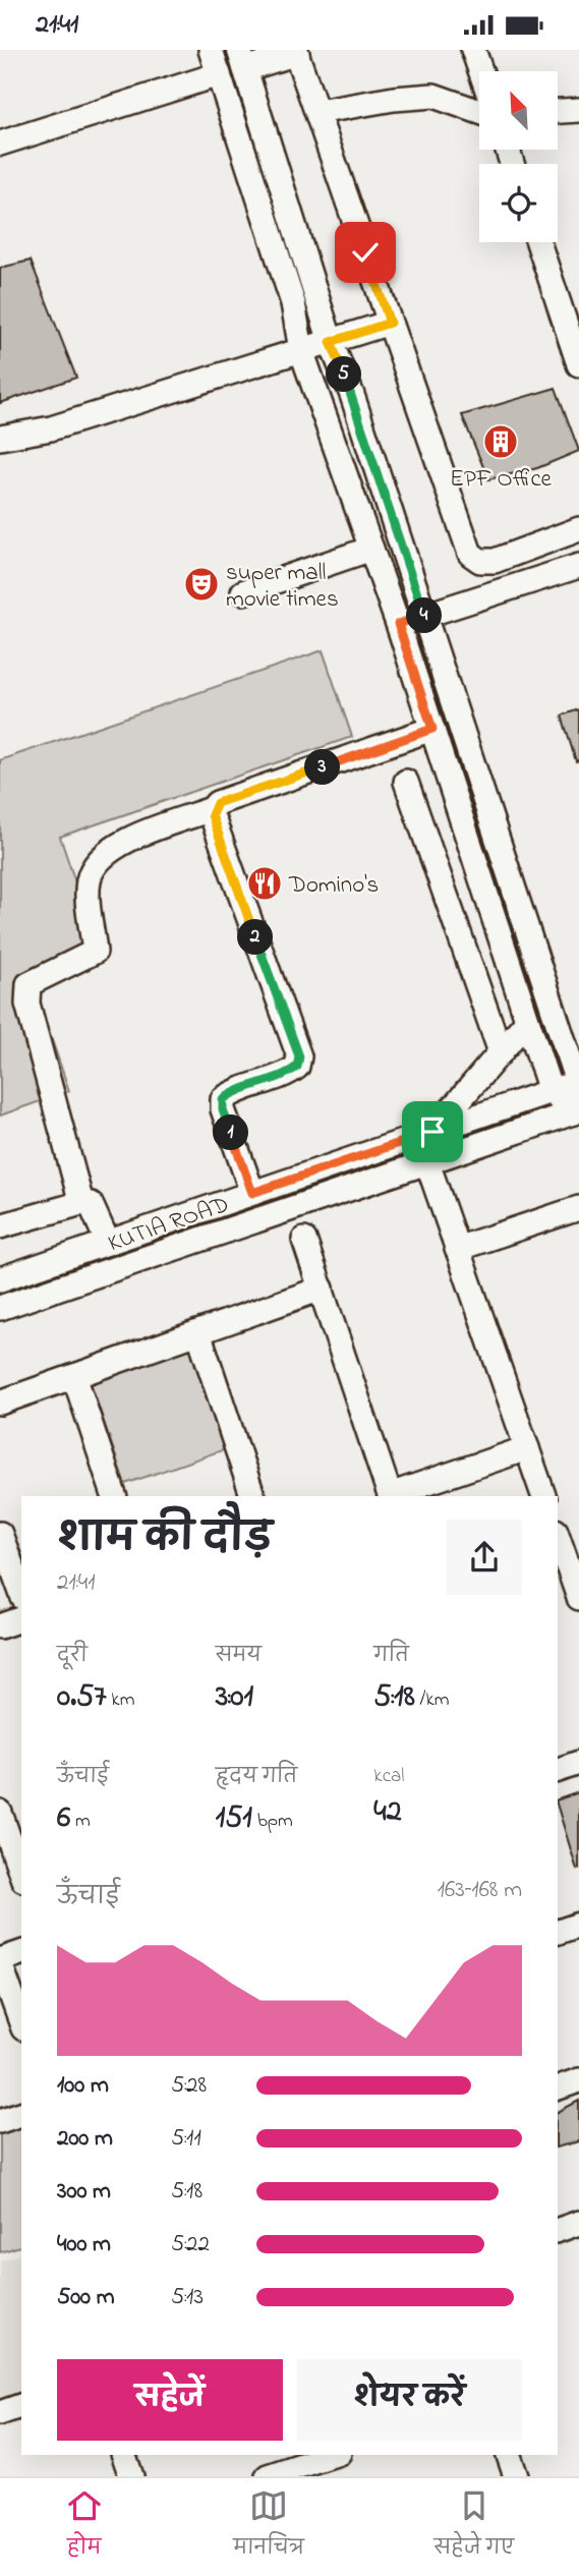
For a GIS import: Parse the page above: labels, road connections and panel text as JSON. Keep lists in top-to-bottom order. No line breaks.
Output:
{"streets":{"street":["KUTIA ROAD"]},"places":{"building":["EPF Office"],"theatre":["super mall movie times"],"restaurant":["Domino's"]},"north":"top left","page":{"status":"21:41","pins":["5","4","3","2","1"],"heading":["शाम की दौड़","21:41"],"stats":[["दूरी","0.57 km"],["समय","3:01"],["गति","5:18 /km"],["ऊँचाई","6 m"],["हृदय गति","151 bpm"],["kcal","42"]],"chart":["ऊँचाई","163–168 m"],"list":[{"name":"100 m","note":"5:28"},{"name":"200 m","note":"5:11"},{"name":"300 m","note":"5:18"},{"name":"400 m","note":"5:22"},{"name":"500 m","note":"5:13"}],"buttons":["सहेजें","शेयर करें"],"tabs":["होम","मानचित्र","सहेजे गए"]}}
